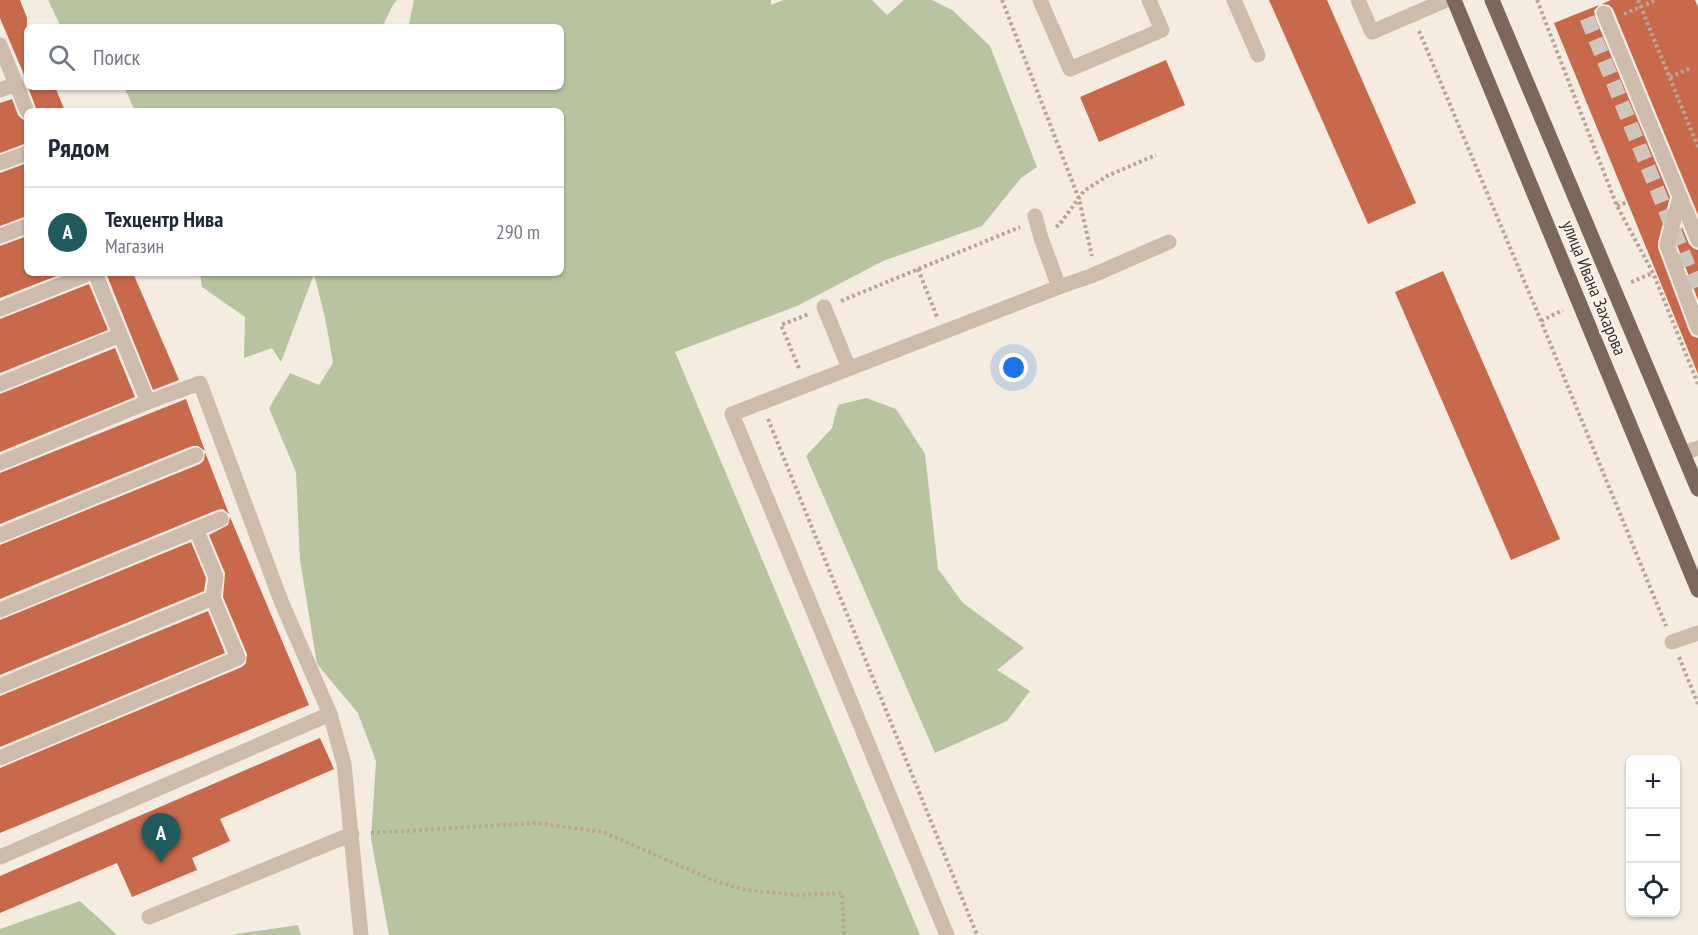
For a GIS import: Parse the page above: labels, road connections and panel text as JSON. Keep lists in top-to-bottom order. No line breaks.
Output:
{"streets":{"main road":["улица Ивана Захарова"]},"page":{"search":"Поиск","heading":"Рядом","list":[{"mark":"A","name":"Техцентр Нива","note":"Магазин","value":"290 m"}],"map_buttons":["+","−"],"pins":"A"}}
